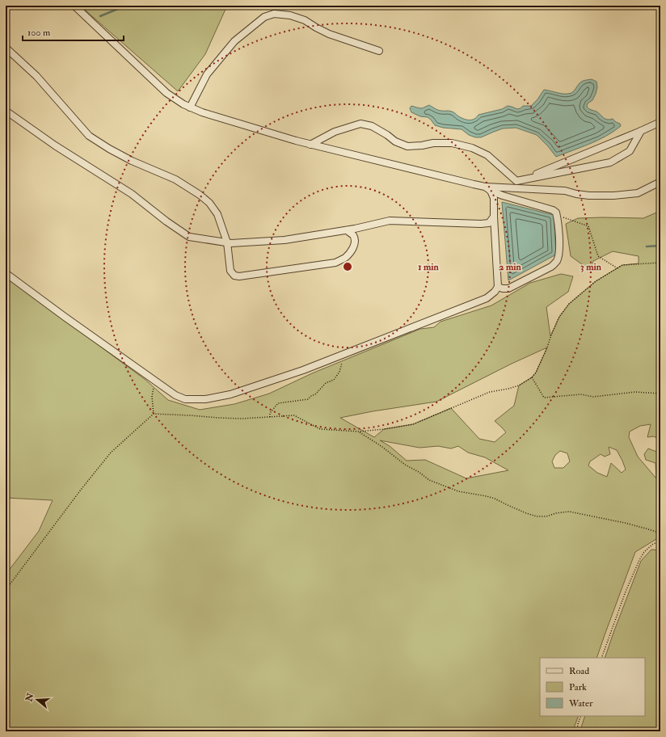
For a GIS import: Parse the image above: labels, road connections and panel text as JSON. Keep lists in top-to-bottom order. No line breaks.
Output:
{"legend":["Road","Park","Water"],"scale_bar":"100 m","north":"left","rings":["1 min","2 min","3 min"]}
